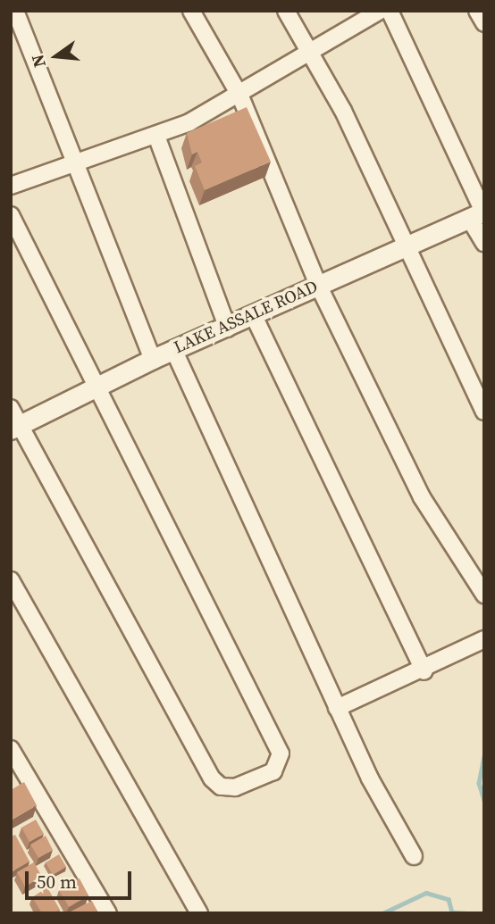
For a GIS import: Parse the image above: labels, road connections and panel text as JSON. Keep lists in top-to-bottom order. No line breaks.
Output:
{"streets":{"street":["LAKE ASSALE ROAD"]},"scale_bar":"50 m","north":"left"}
